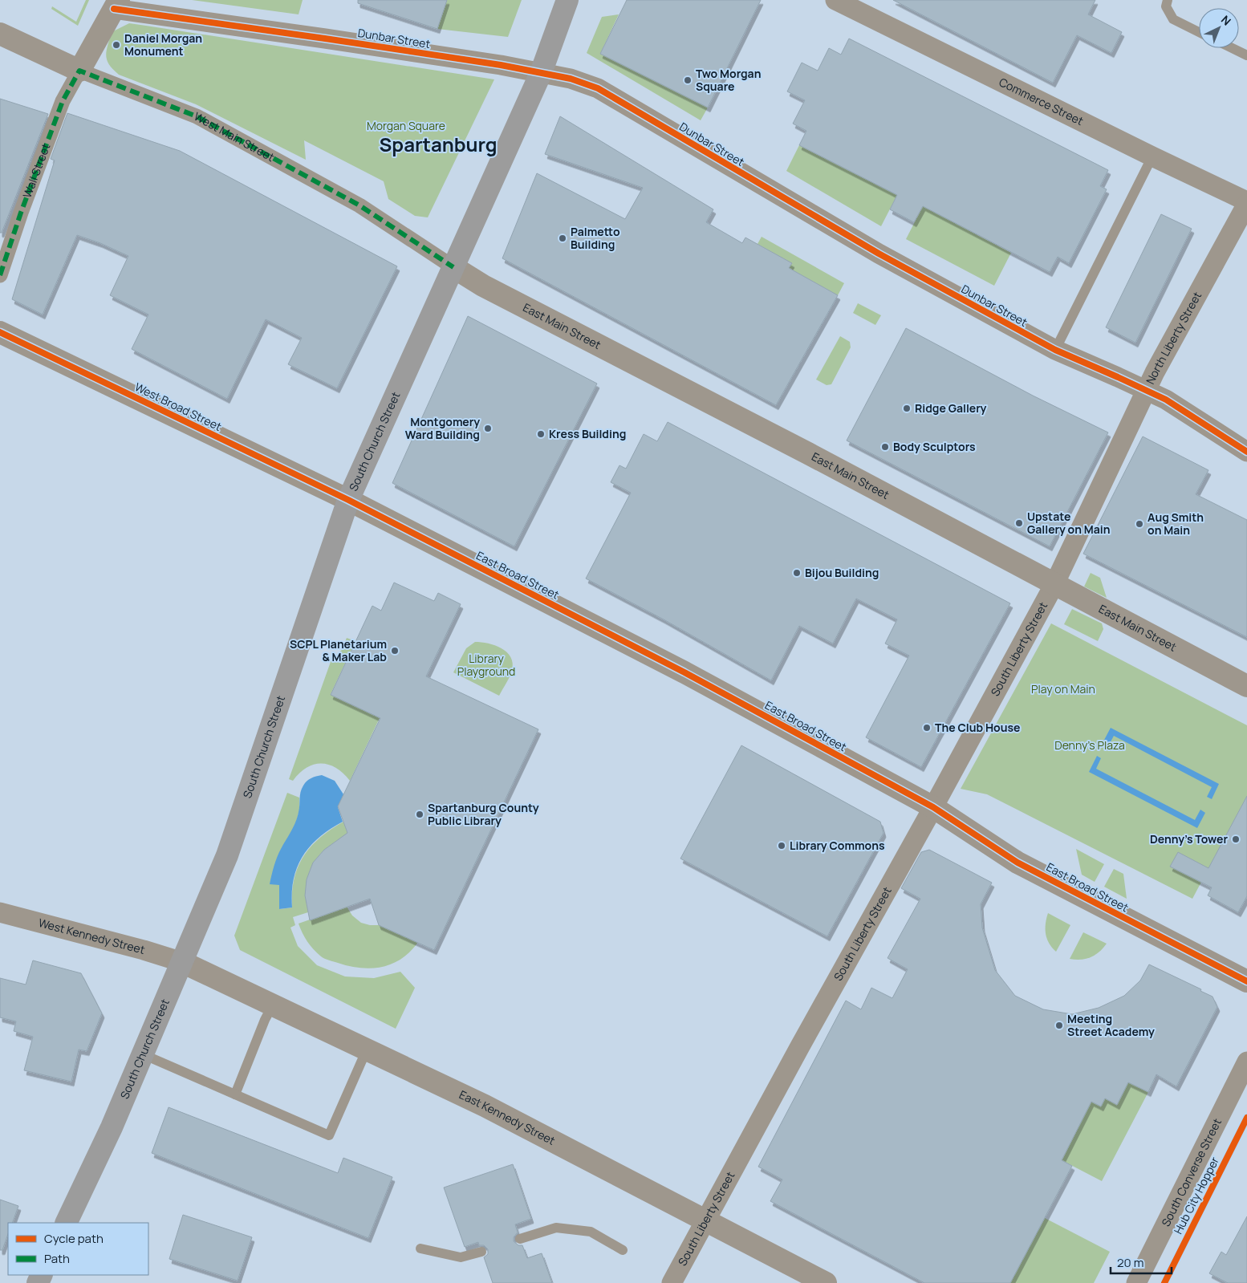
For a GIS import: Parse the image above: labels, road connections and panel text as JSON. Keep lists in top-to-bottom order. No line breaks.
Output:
{"streets":{"main road":["South Church Street"],"street":["Dunbar Street","Commerce Street","West Main Street","Wall Street","East Main Street","North Liberty Street","West Broad Street","East Broad Street","South Liberty Street","West Kennedy Street","East Kennedy Street","South Converse Street"],"cycle path":["Hub City Hopper"]},"crossings":[["Dunbar Street","North Liberty Street"],["Dunbar Street","South Church Street"],["Commerce Street","North Liberty Street"],["West Main Street","Wall Street"],["West Main Street","East Main Street"],["West Main Street","South Church Street"],["East Main Street","North Liberty Street"],["East Main Street","South Church Street"],["East Main Street","South Liberty Street"],["North Liberty Street","South Liberty Street"],["West Broad Street","South Church Street"],["West Broad Street","East Broad Street"],["South Church Street","East Broad Street"],["South Church Street","West Kennedy Street"],["South Church Street","East Kennedy Street"],["East Broad Street","South Liberty Street"],["South Liberty Street","East Kennedy Street"],["West Kennedy Street","East Kennedy Street"]],"districts":["Spartanburg"],"parks":["Morgan Square","Library Playground","Play on Main","Denny's Plaza"],"places":["Daniel Morgan Monument","Two Morgan Square","Palmetto Building","Ridge Gallery","Montgomery Ward Building","Kress Building","Body Sculptors","Upstate Gallery on Main","Aug Smith on Main","Bijou Building","SCPL Planetarium & Maker Lab","The Club House","Spartanburg County Public Library","Denny's Tower","Library Commons","Meeting Street Academy"],"legend":["Cycle path","Path"],"scale_bar":"20 m","north":"top right"}
